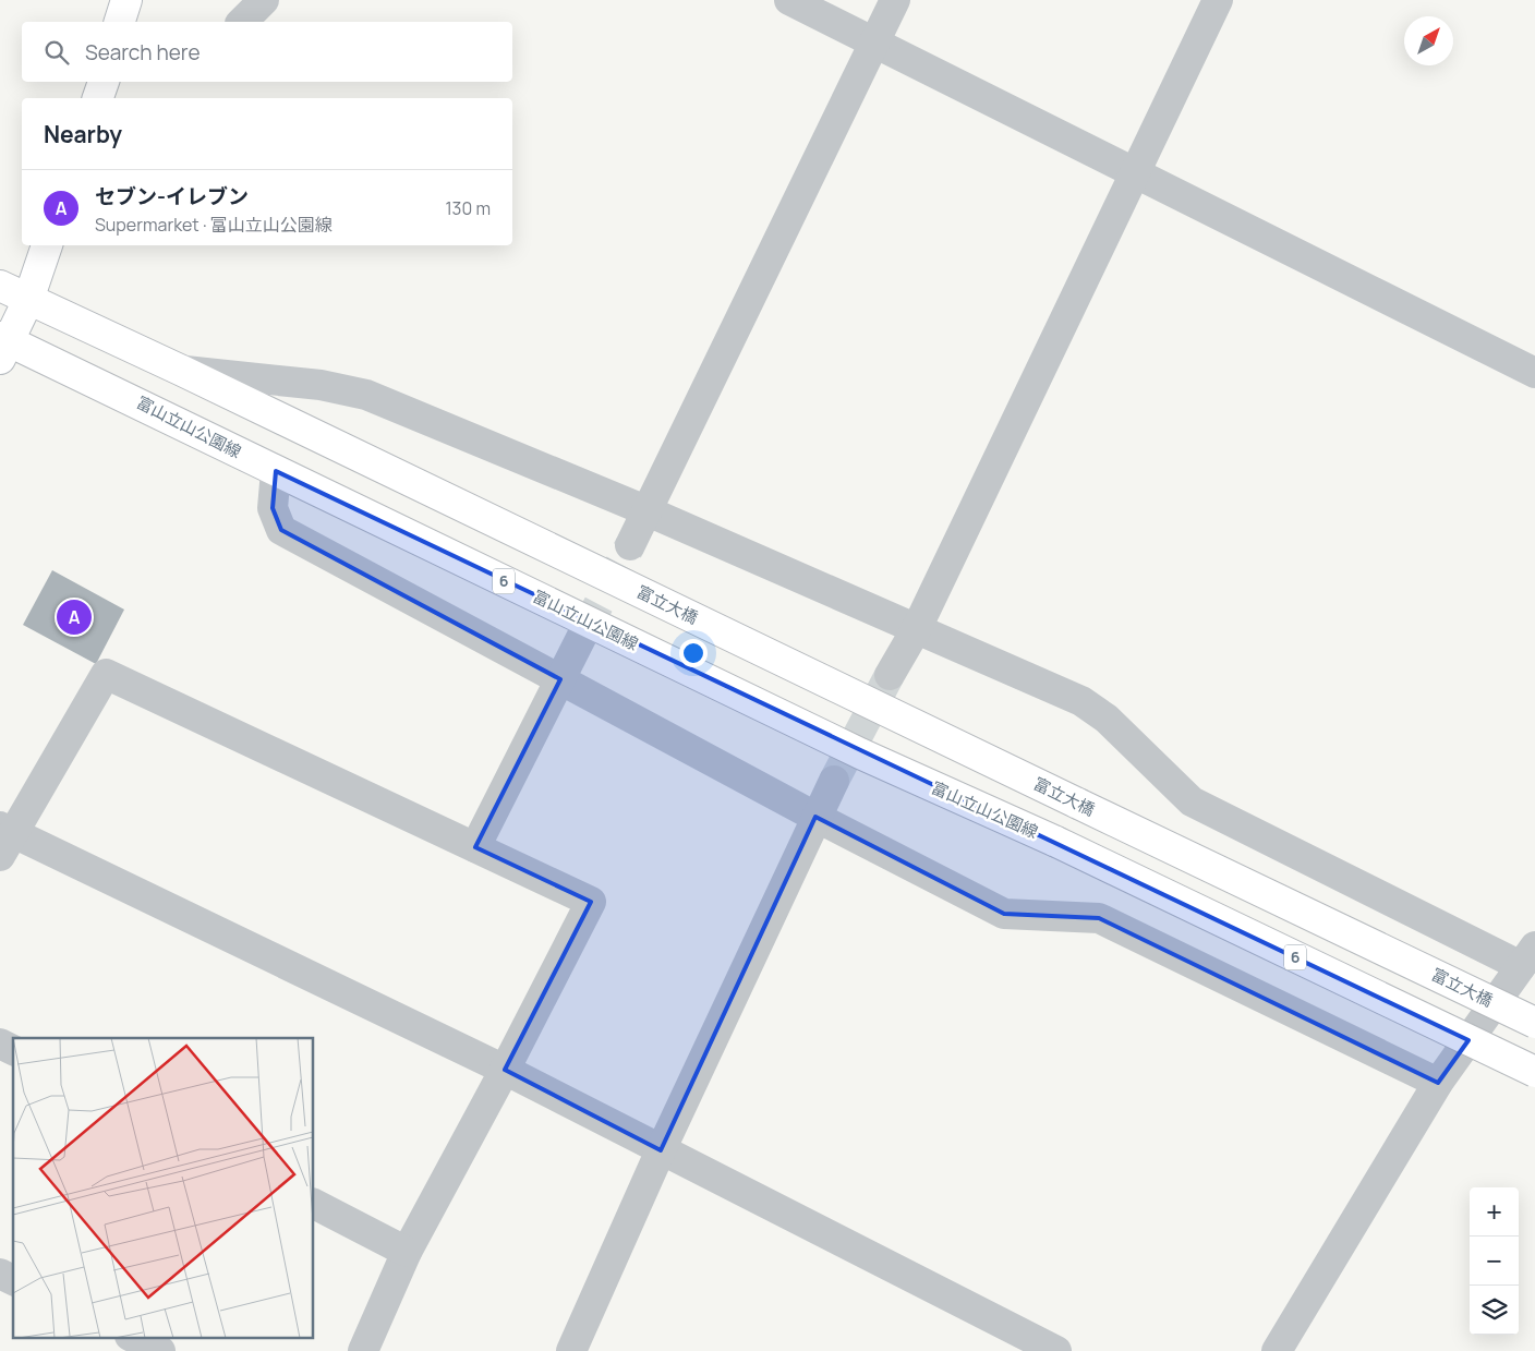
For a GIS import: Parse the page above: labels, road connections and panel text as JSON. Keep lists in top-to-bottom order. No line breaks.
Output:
{"streets":{"main road":["富山立山公園線","6","富立大橋"]},"north":"top right","page":{"search":"Search here","heading":"Nearby","list":[{"mark":"A","name":"セブン-イレブン","note":"Supermarket · 富山立山公園線","value":"130 m"}],"pins":"A","map_buttons":["+","−"]}}
